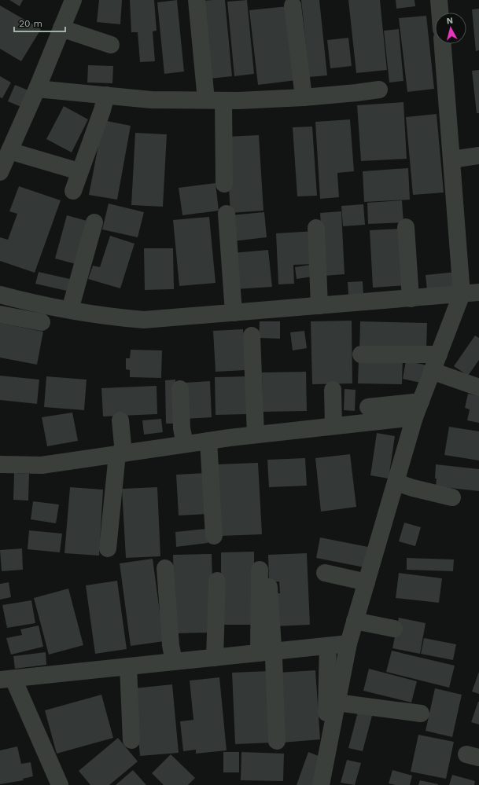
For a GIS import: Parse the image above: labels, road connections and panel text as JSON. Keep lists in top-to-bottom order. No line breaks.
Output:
{"scale_bar":"20 m","north":"top"}
